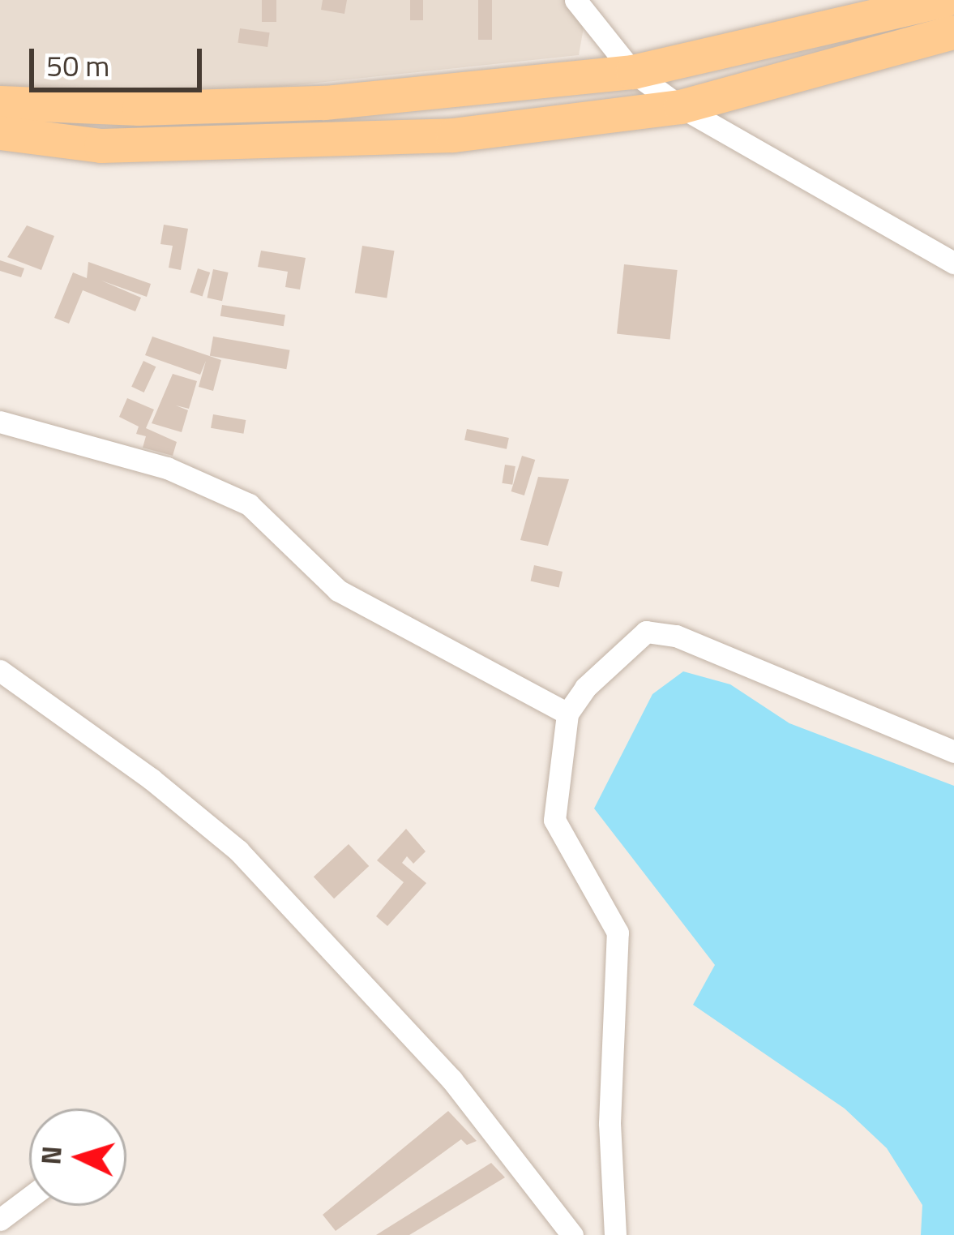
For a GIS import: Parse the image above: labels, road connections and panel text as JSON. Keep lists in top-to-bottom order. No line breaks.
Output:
{"scale_bar":"50 m","north":"left"}
